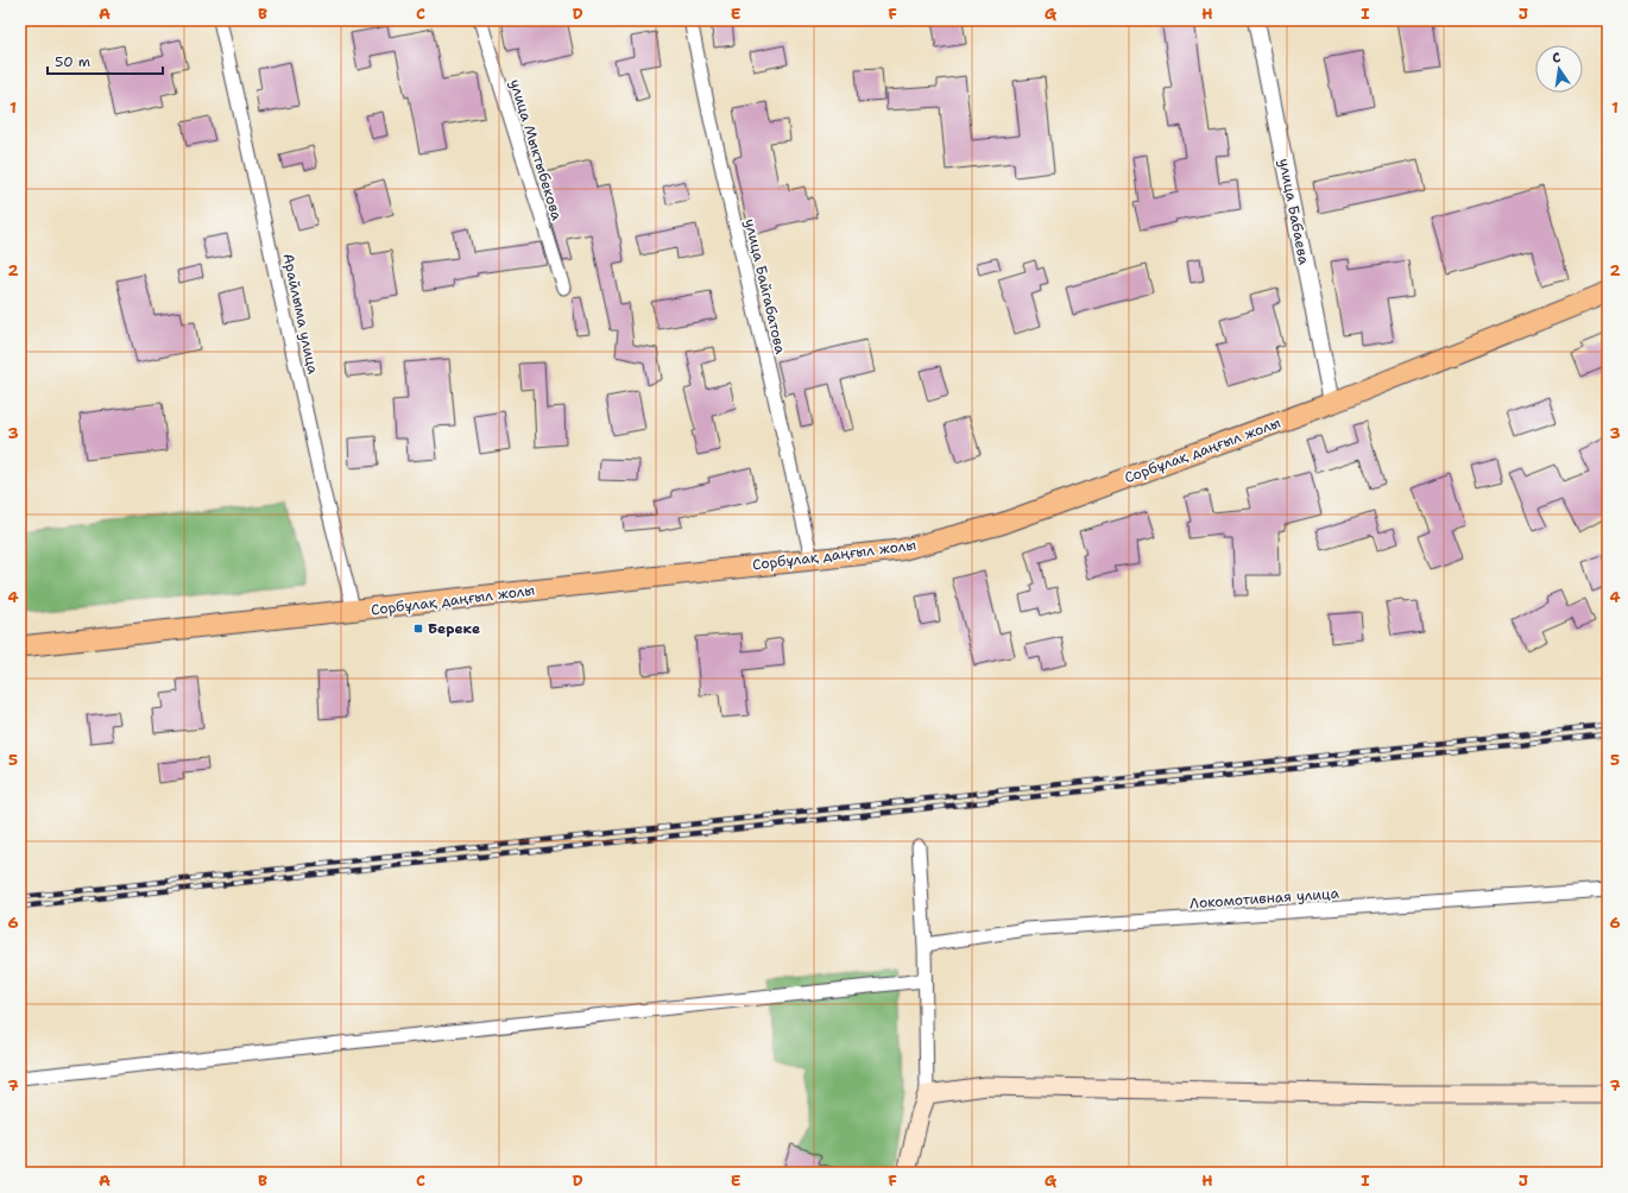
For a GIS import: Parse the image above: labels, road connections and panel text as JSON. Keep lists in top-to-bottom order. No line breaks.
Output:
{"streets":{"main road":["Сорбұлақ даңғыл жолы"],"street":["улица Мыктыбекова","улица Бабаева","улица Байгабатова","Арайлыма улица","Локомотивная улица"]},"crossings":[["улица Бабаева","Сорбұлақ даңғыл жолы"],["улица Байгабатова","Сорбұлақ даңғыл жолы"],["Арайлыма улица","Сорбұлақ даңғыл жолы"]],"places":{"transit":["Береке"]},"scale_bar":"50 m","north":"top","grid":{"columns":["A","B","C","D","E","F","G","H","I","J"],"rows":["1","2","3","4","5","6","7"]}}
